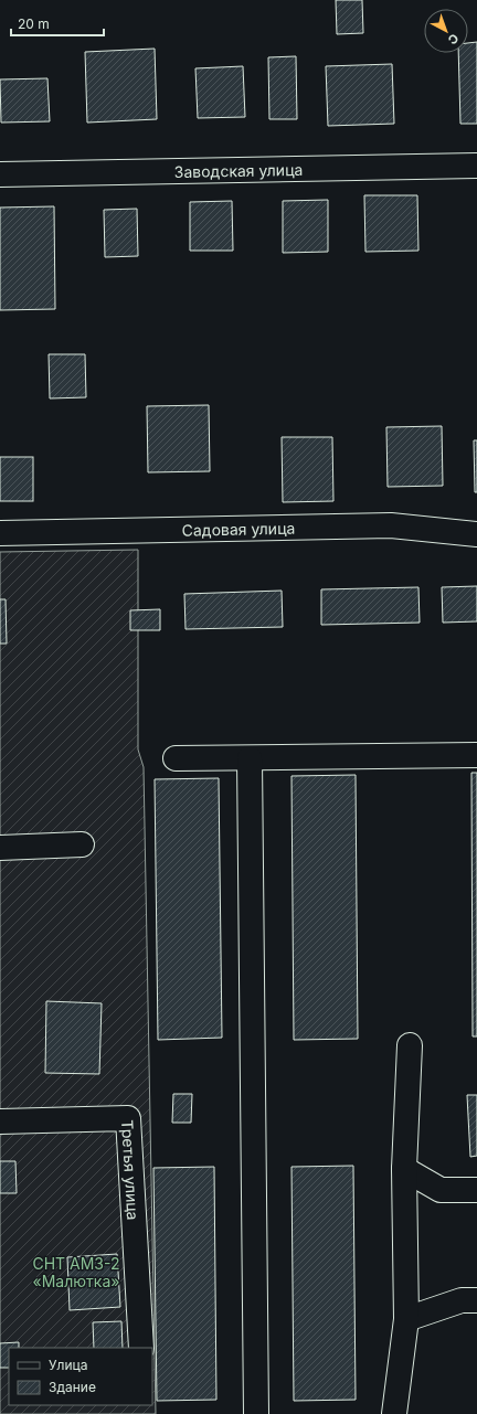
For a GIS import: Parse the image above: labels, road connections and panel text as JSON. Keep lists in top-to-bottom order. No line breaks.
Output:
{"streets":{"street":["Заводская улица","Садовая улица","Третья улица"]},"parks":["СНТ АМЗ-2 «Малютка»"],"legend":["Улица","Здание"],"scale_bar":"20 m","north":"bottom right"}
